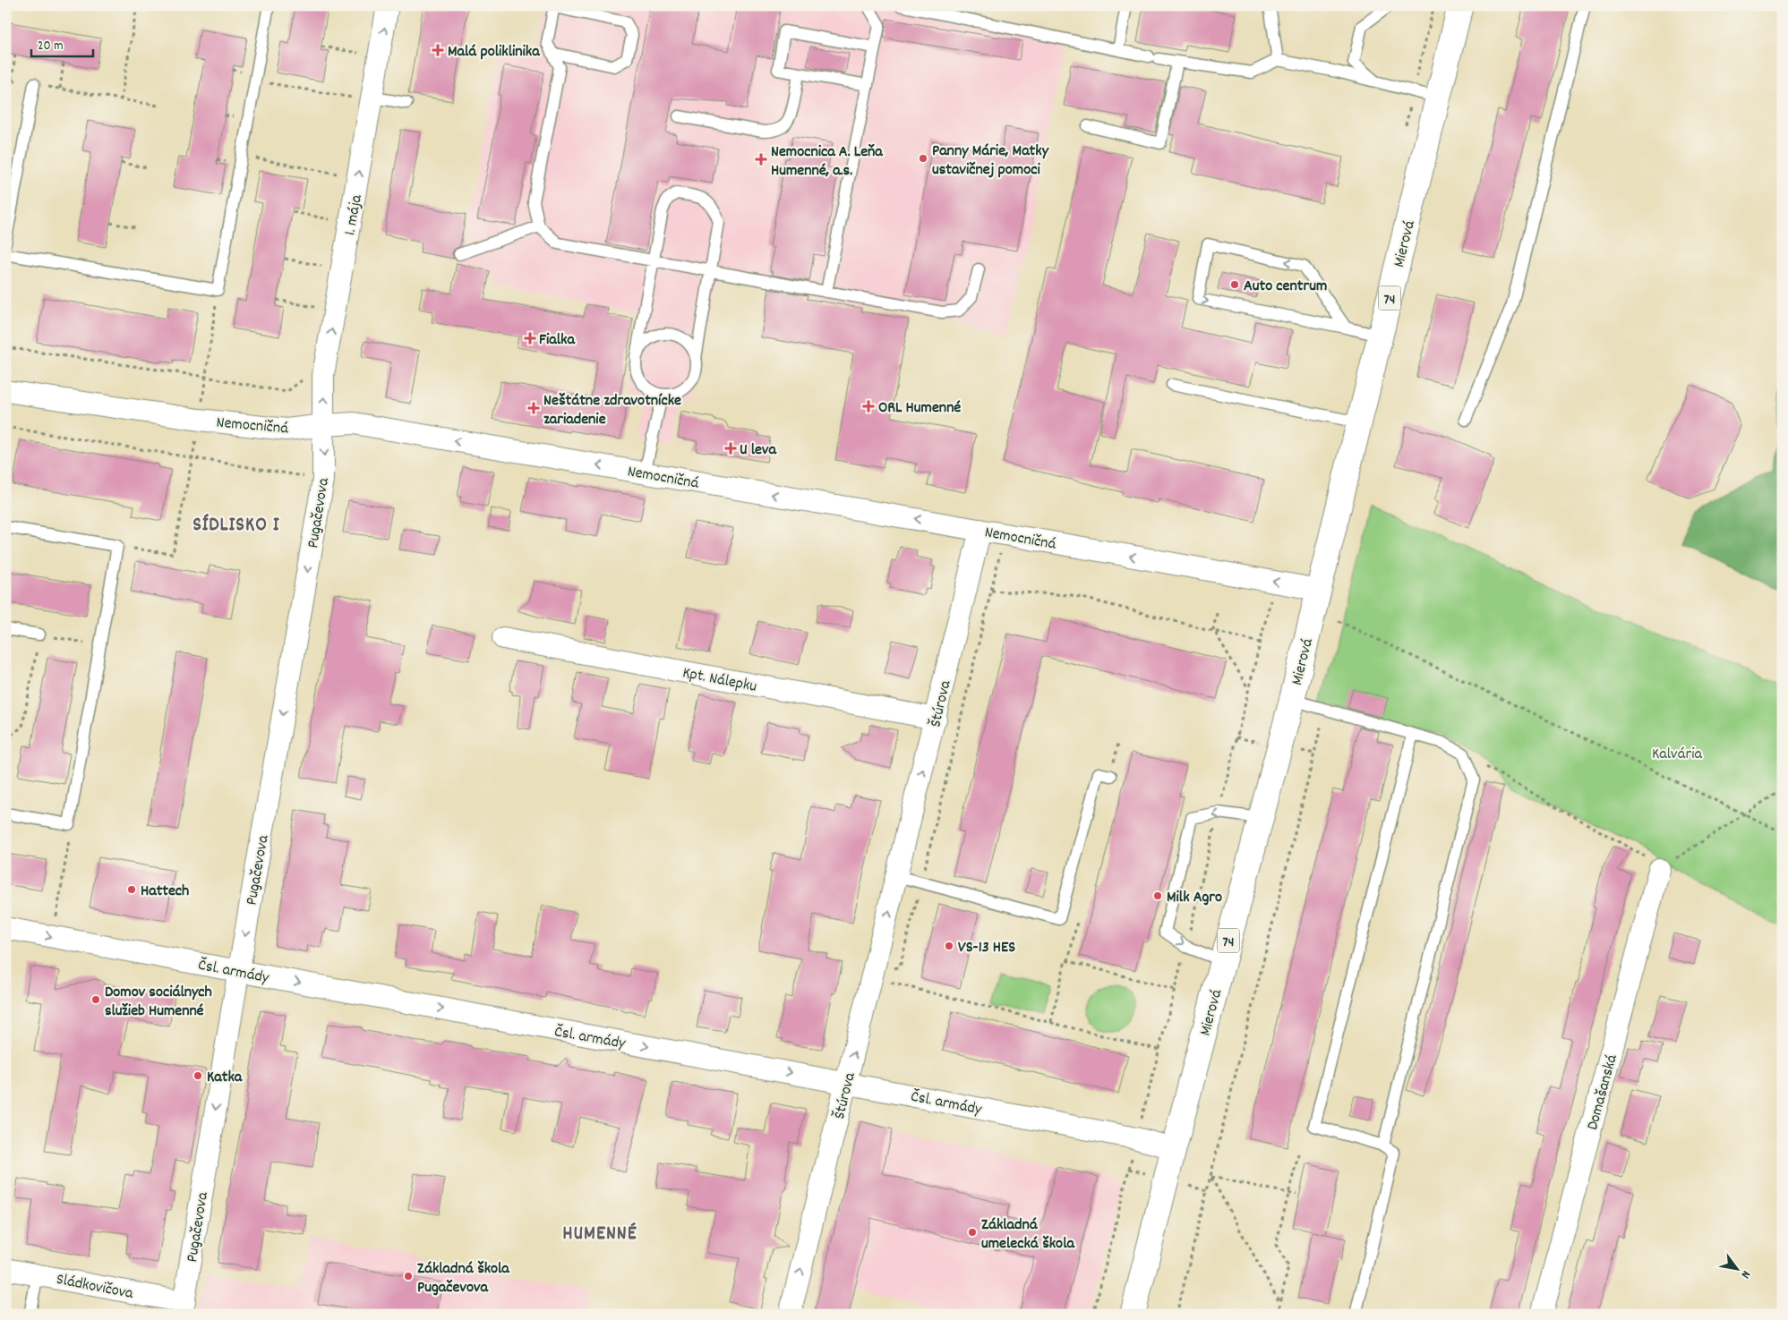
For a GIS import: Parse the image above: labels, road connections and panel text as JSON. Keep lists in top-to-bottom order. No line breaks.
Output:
{"streets":{"main road":["Mierová","74"],"street":["1. mája","Nemocničná","Pugačevova","Kpt. Nálepku","Štúrova","Čsl. armády","Domašanská","Sládkovičova"]},"crossings":[["1. mája","Nemocničná"],["1. mája","Pugačevova"],["Mierová","Nemocničná"],["Mierová","Čsl. armády"],["Nemocničná","Pugačevova"],["Nemocničná","Štúrova"],["Pugačevova","Čsl. armády"],["Pugačevova","Sládkovičova"],["Kpt. Nálepku","Štúrova"],["Štúrova","Čsl. armády"]],"one_way":["1. mája","Nemocničná","Pugačevova","Štúrova","Čsl. armády"],"districts":["SÍDLISKO I","HUMENNÉ"],"parks":["Kalvária"],"places":{"health":["Malá poliklinika","Nemocnica A. Leňa Humenné, a.s.","Fialka","ORL Humenné","Neštátne zdravotnícke zariadenie","U leva"],"other":["Panny Márie, Matky ustavičnej pomoci","Auto centrum","Hattech","Milk Agro","VS-13 HES","Domov sociálnych služieb Humenné","Katka","Základná umelecká škola","Základná škola Pugačevova"]},"scale_bar":"20 m","north":"bottom right"}
